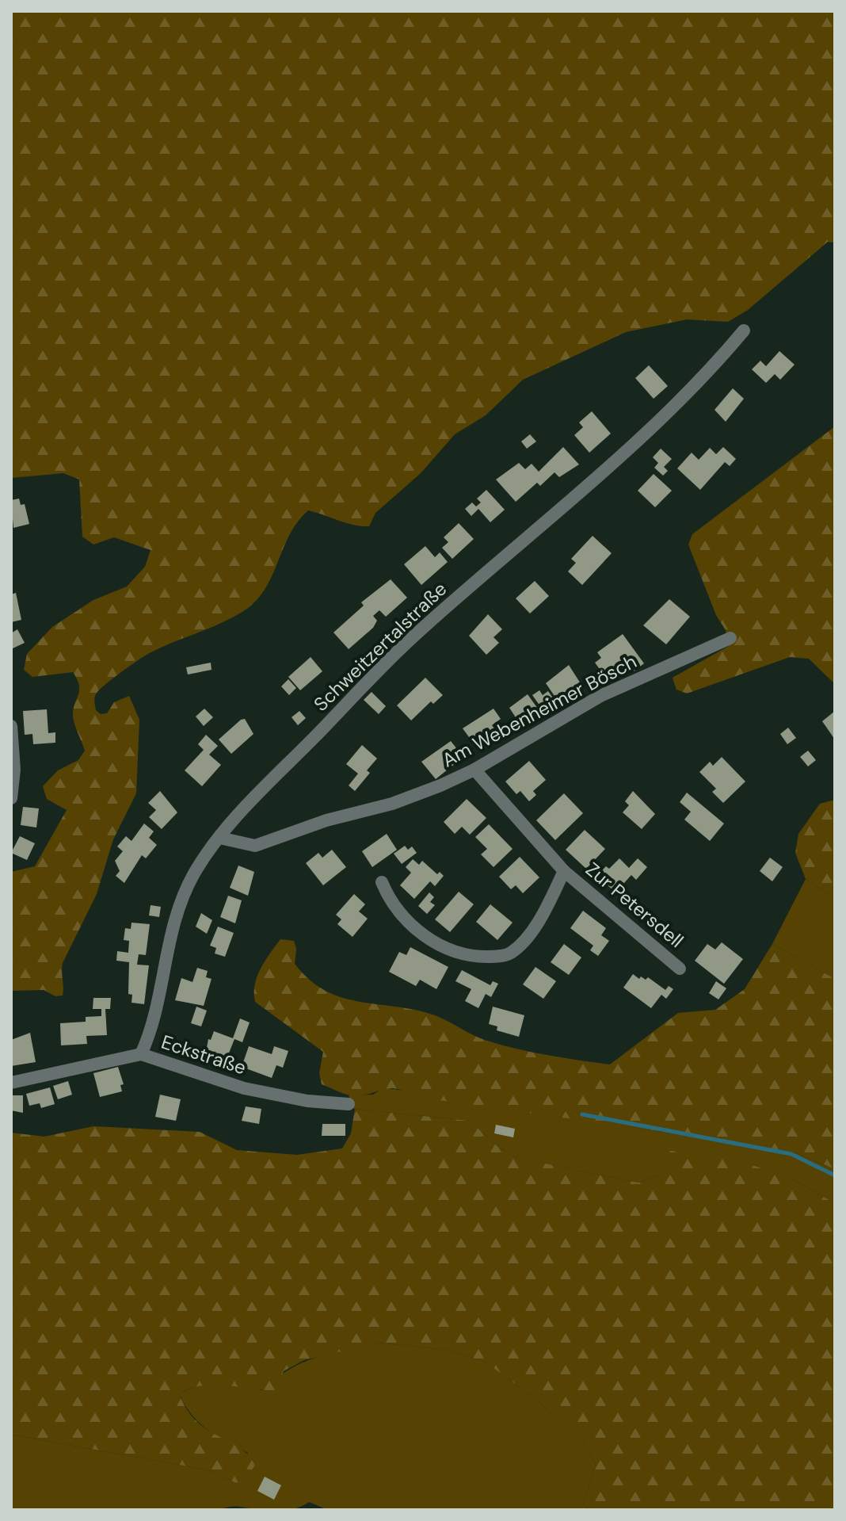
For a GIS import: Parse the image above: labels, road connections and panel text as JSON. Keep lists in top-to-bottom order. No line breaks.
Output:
{"streets":{"street":["Schweitzertalstraße","Am Webenheimer Bösch","Zur Petersdell","Eckstraße"]},"crossings":[["Schweitzertalstraße","Am Webenheimer Bösch"],["Schweitzertalstraße","Eckstraße"],["Am Webenheimer Bösch","Zur Petersdell"]]}
